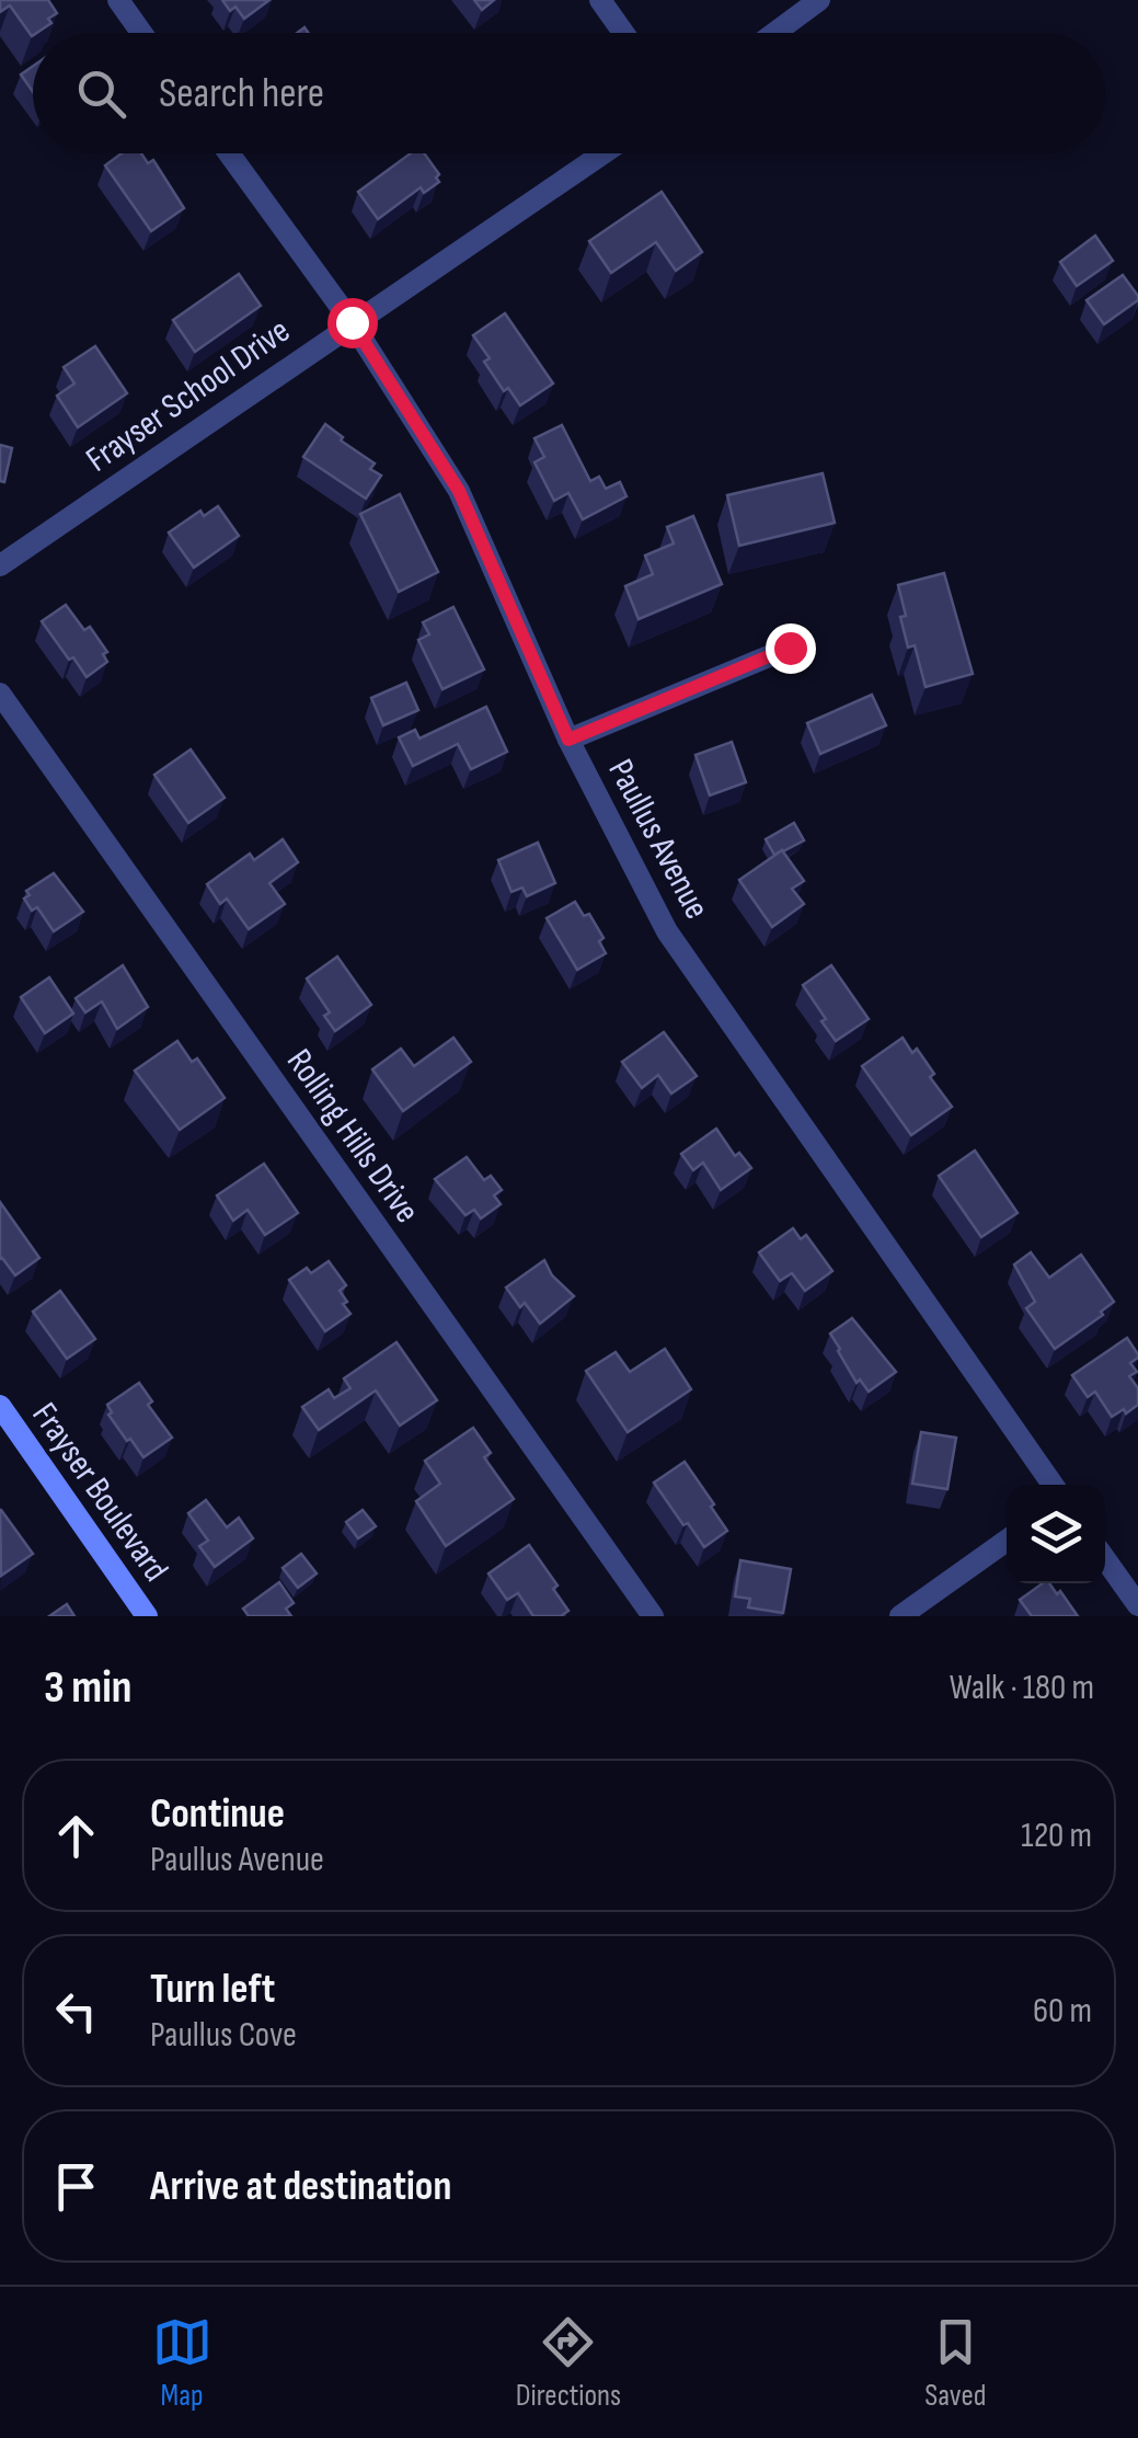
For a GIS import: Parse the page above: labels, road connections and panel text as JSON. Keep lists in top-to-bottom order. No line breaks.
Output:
{"streets":{"main road":["Frayser Boulevard"],"street":["Frayser School Drive","Paullus Avenue","Rolling Hills Drive"]},"crossings":[["Frayser School Drive","Paullus Avenue"]],"page":{"search":"Search here","heading":["3 min","Walk · 180 m"],"list":[["Continue","Paullus Avenue","120 m"],["Turn left","Paullus Cove","60 m"],"Arrive at destination"],"nav":["Map","Directions","Saved"]}}
